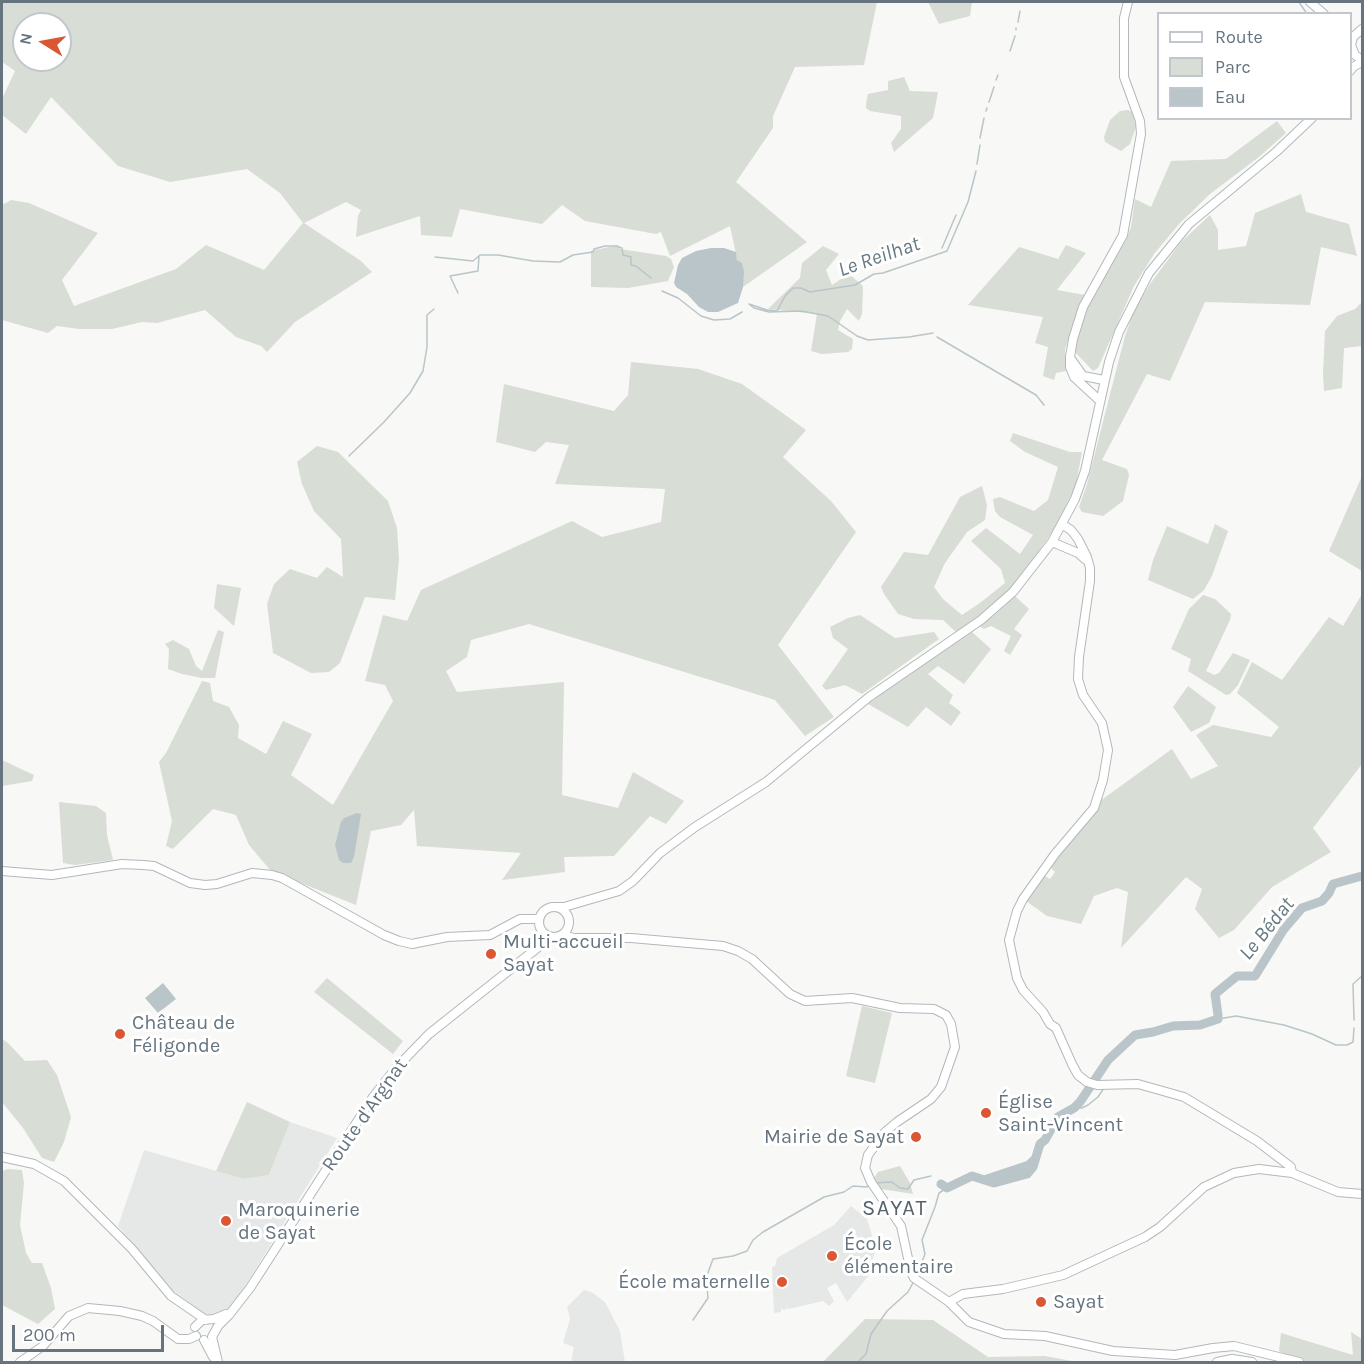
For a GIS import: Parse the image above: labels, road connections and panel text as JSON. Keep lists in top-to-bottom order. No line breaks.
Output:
{"streets":{"street":["Route d'Argnat"]},"districts":["SAYAT"],"water":["Le Reilhat","Le Bédat"],"places":["Multi-accueil Sayat","Château de Féligonde","Église Saint-Vincent","Mairie de Sayat","Maroquinerie de Sayat","École élémentaire","École maternelle","Sayat"],"legend":["Route","Parc","Eau"],"scale_bar":"200 m","north":"left"}
